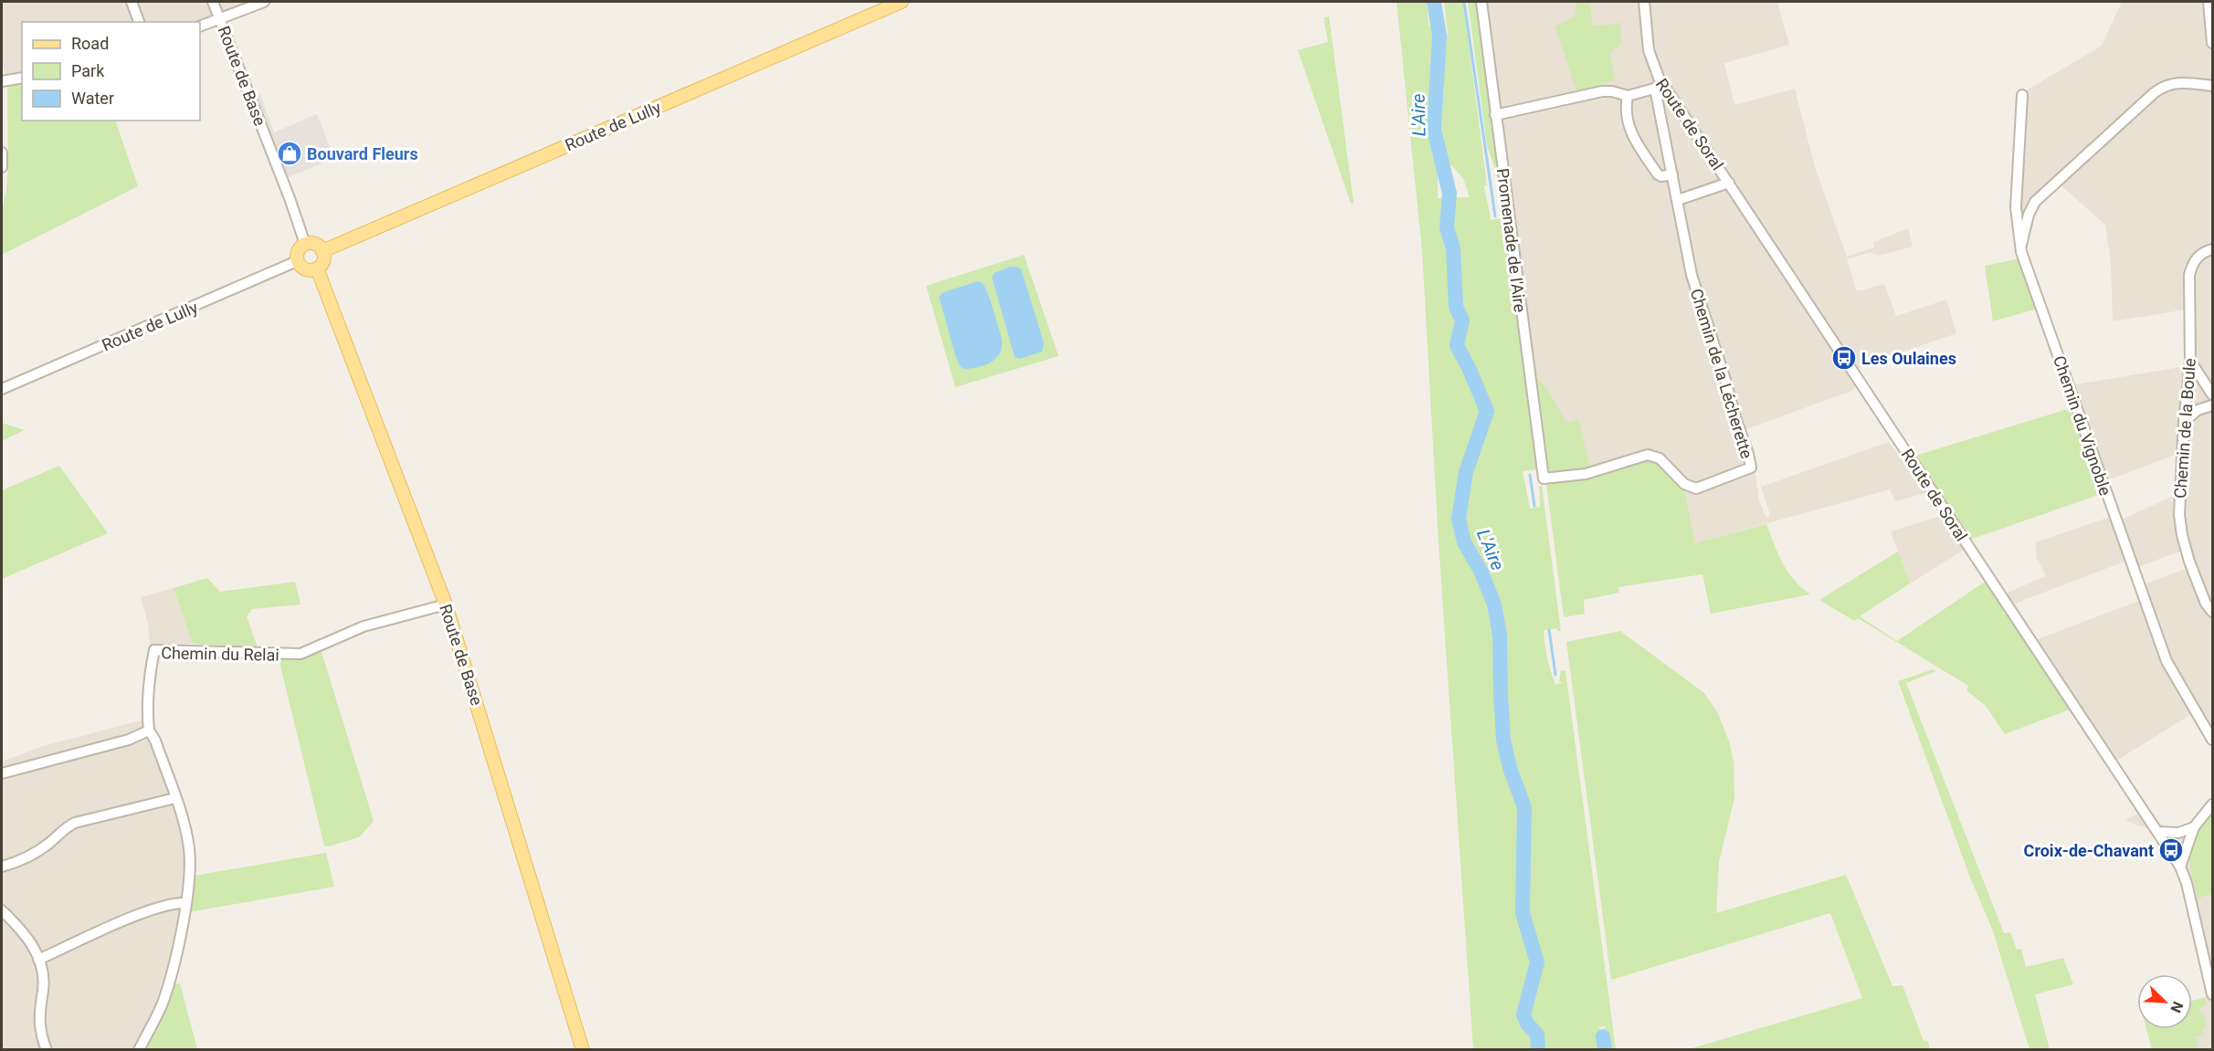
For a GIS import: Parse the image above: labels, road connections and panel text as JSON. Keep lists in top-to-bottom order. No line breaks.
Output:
{"streets":{"main road":["Route de Base","Route de Lully"],"street":["Route de Soral","Promenade de l'Aire","Chemin de la Lécherette","Chemin du Vignoble","Chemin de la Boule","Chemin du Relai"]},"crossings":[["Route de Base","Route de Lully"],["Route de Base","Chemin du Relai"],["Route de Soral","Chemin de la Lécherette"],["Promenade de l'Aire","Chemin de la Lécherette"]],"water":["L'Aire"],"places":{"shop":["Bouvard Fleurs"],"bus stop":["Les Oulaines","Croix-de-Chavant"]},"legend":["Road","Park","Water"],"north":"bottom right"}
